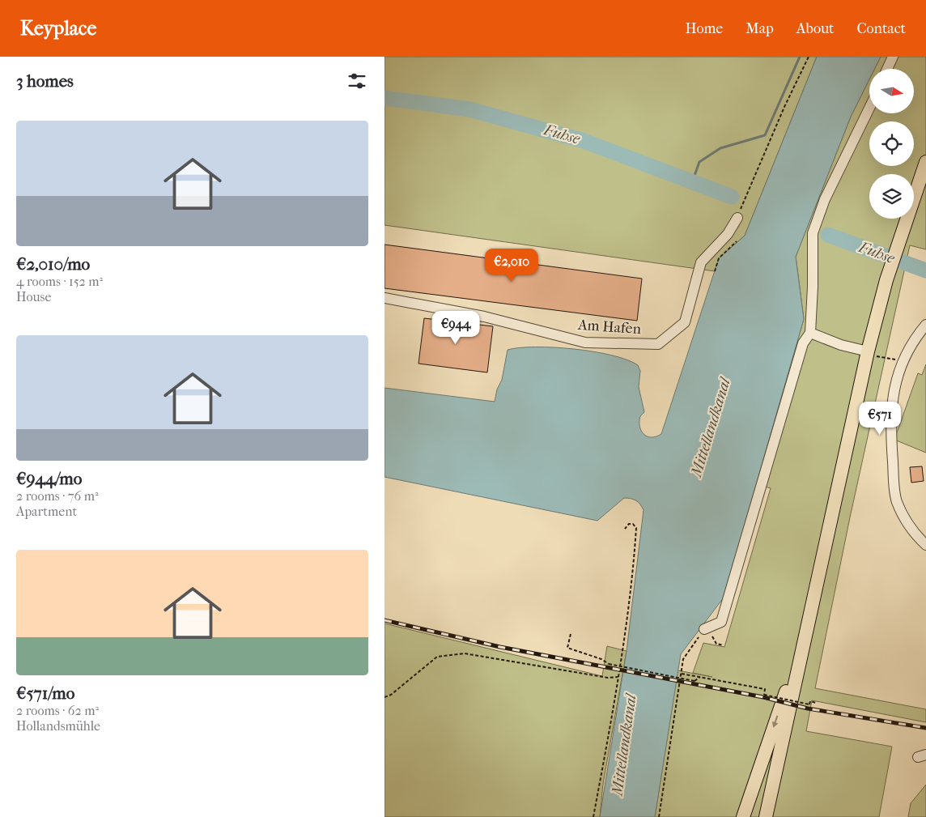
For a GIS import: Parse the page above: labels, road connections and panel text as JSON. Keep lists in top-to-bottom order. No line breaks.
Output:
{"streets":{"street":["Am Hafen"]},"water":["Fuhse","Mittellandkanal"],"north":"right","page":{"header":"Keyplace","nav":["Home","Map","About","Contact"],"heading":"3 homes","list":[{"name":"€2,010/mo","note":"4 rooms · 152 m² · House"},{"name":"€944/mo","note":"2 rooms · 76 m² · Apartment"},{"name":"€571/mo","note":"2 rooms · 62 m² · Hollandsmühle"}],"price":["€2,010","€944","€571"]}}
